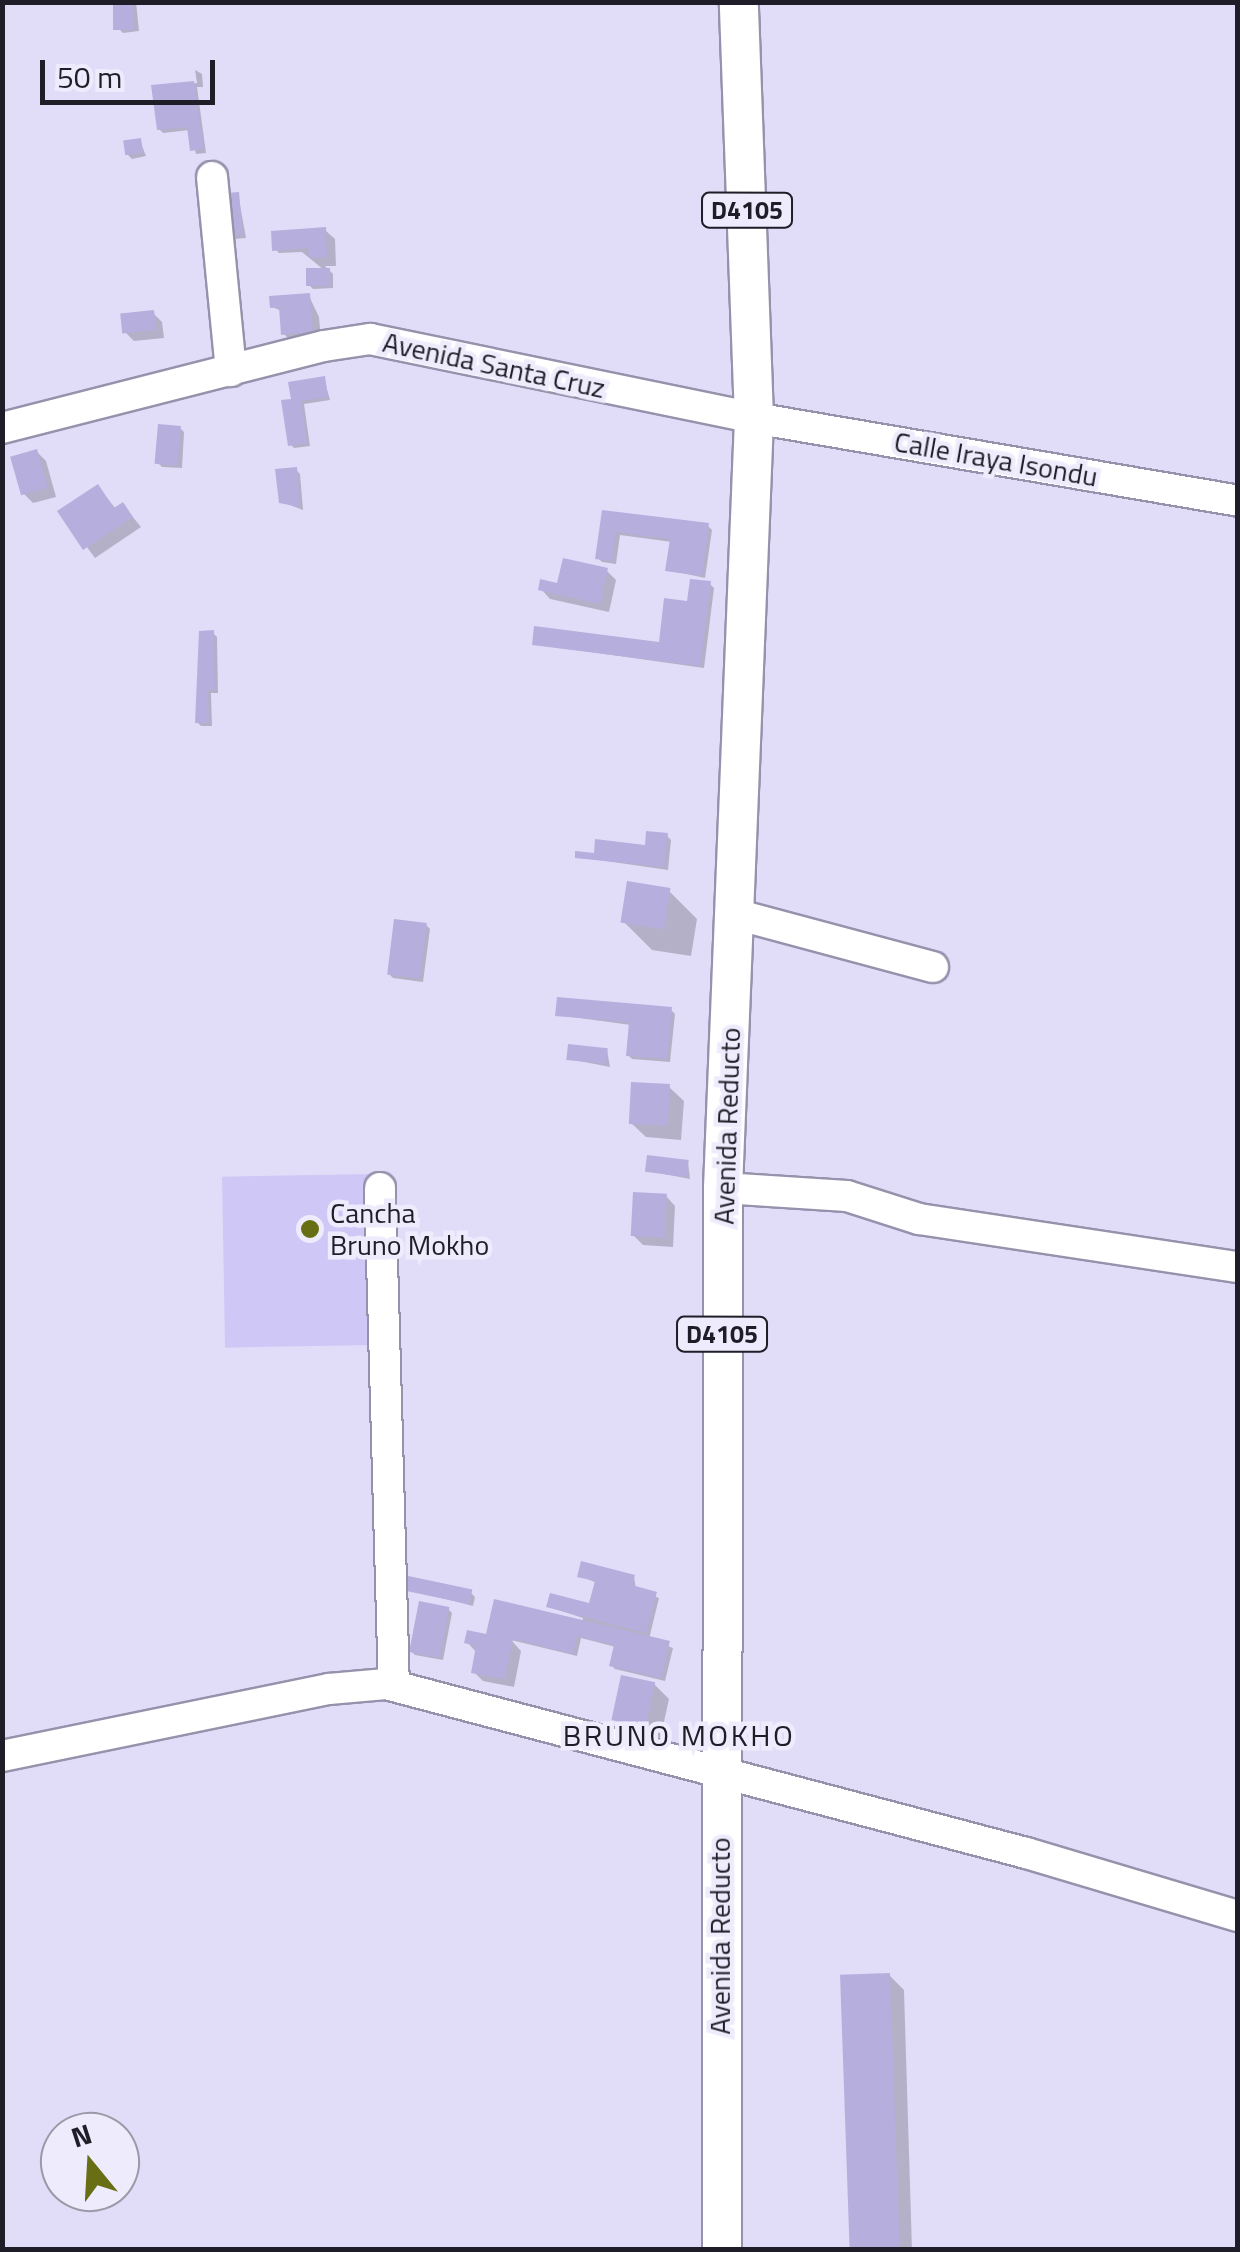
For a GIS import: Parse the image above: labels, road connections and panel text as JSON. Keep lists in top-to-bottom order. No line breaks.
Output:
{"streets":{"main road":["D4105","Avenida Reducto"],"street":["Avenida Santa Cruz","Calle Iraya Isondu"]},"crossings":[["Avenida Santa Cruz","Calle Iraya Isondu"],["Avenida Santa Cruz","Avenida Reducto"],["Calle Iraya Isondu","Avenida Reducto"]],"districts":["BRUNO MOKHO"],"places":["Cancha Bruno Mokho"],"scale_bar":"50 m","north":"top"}
